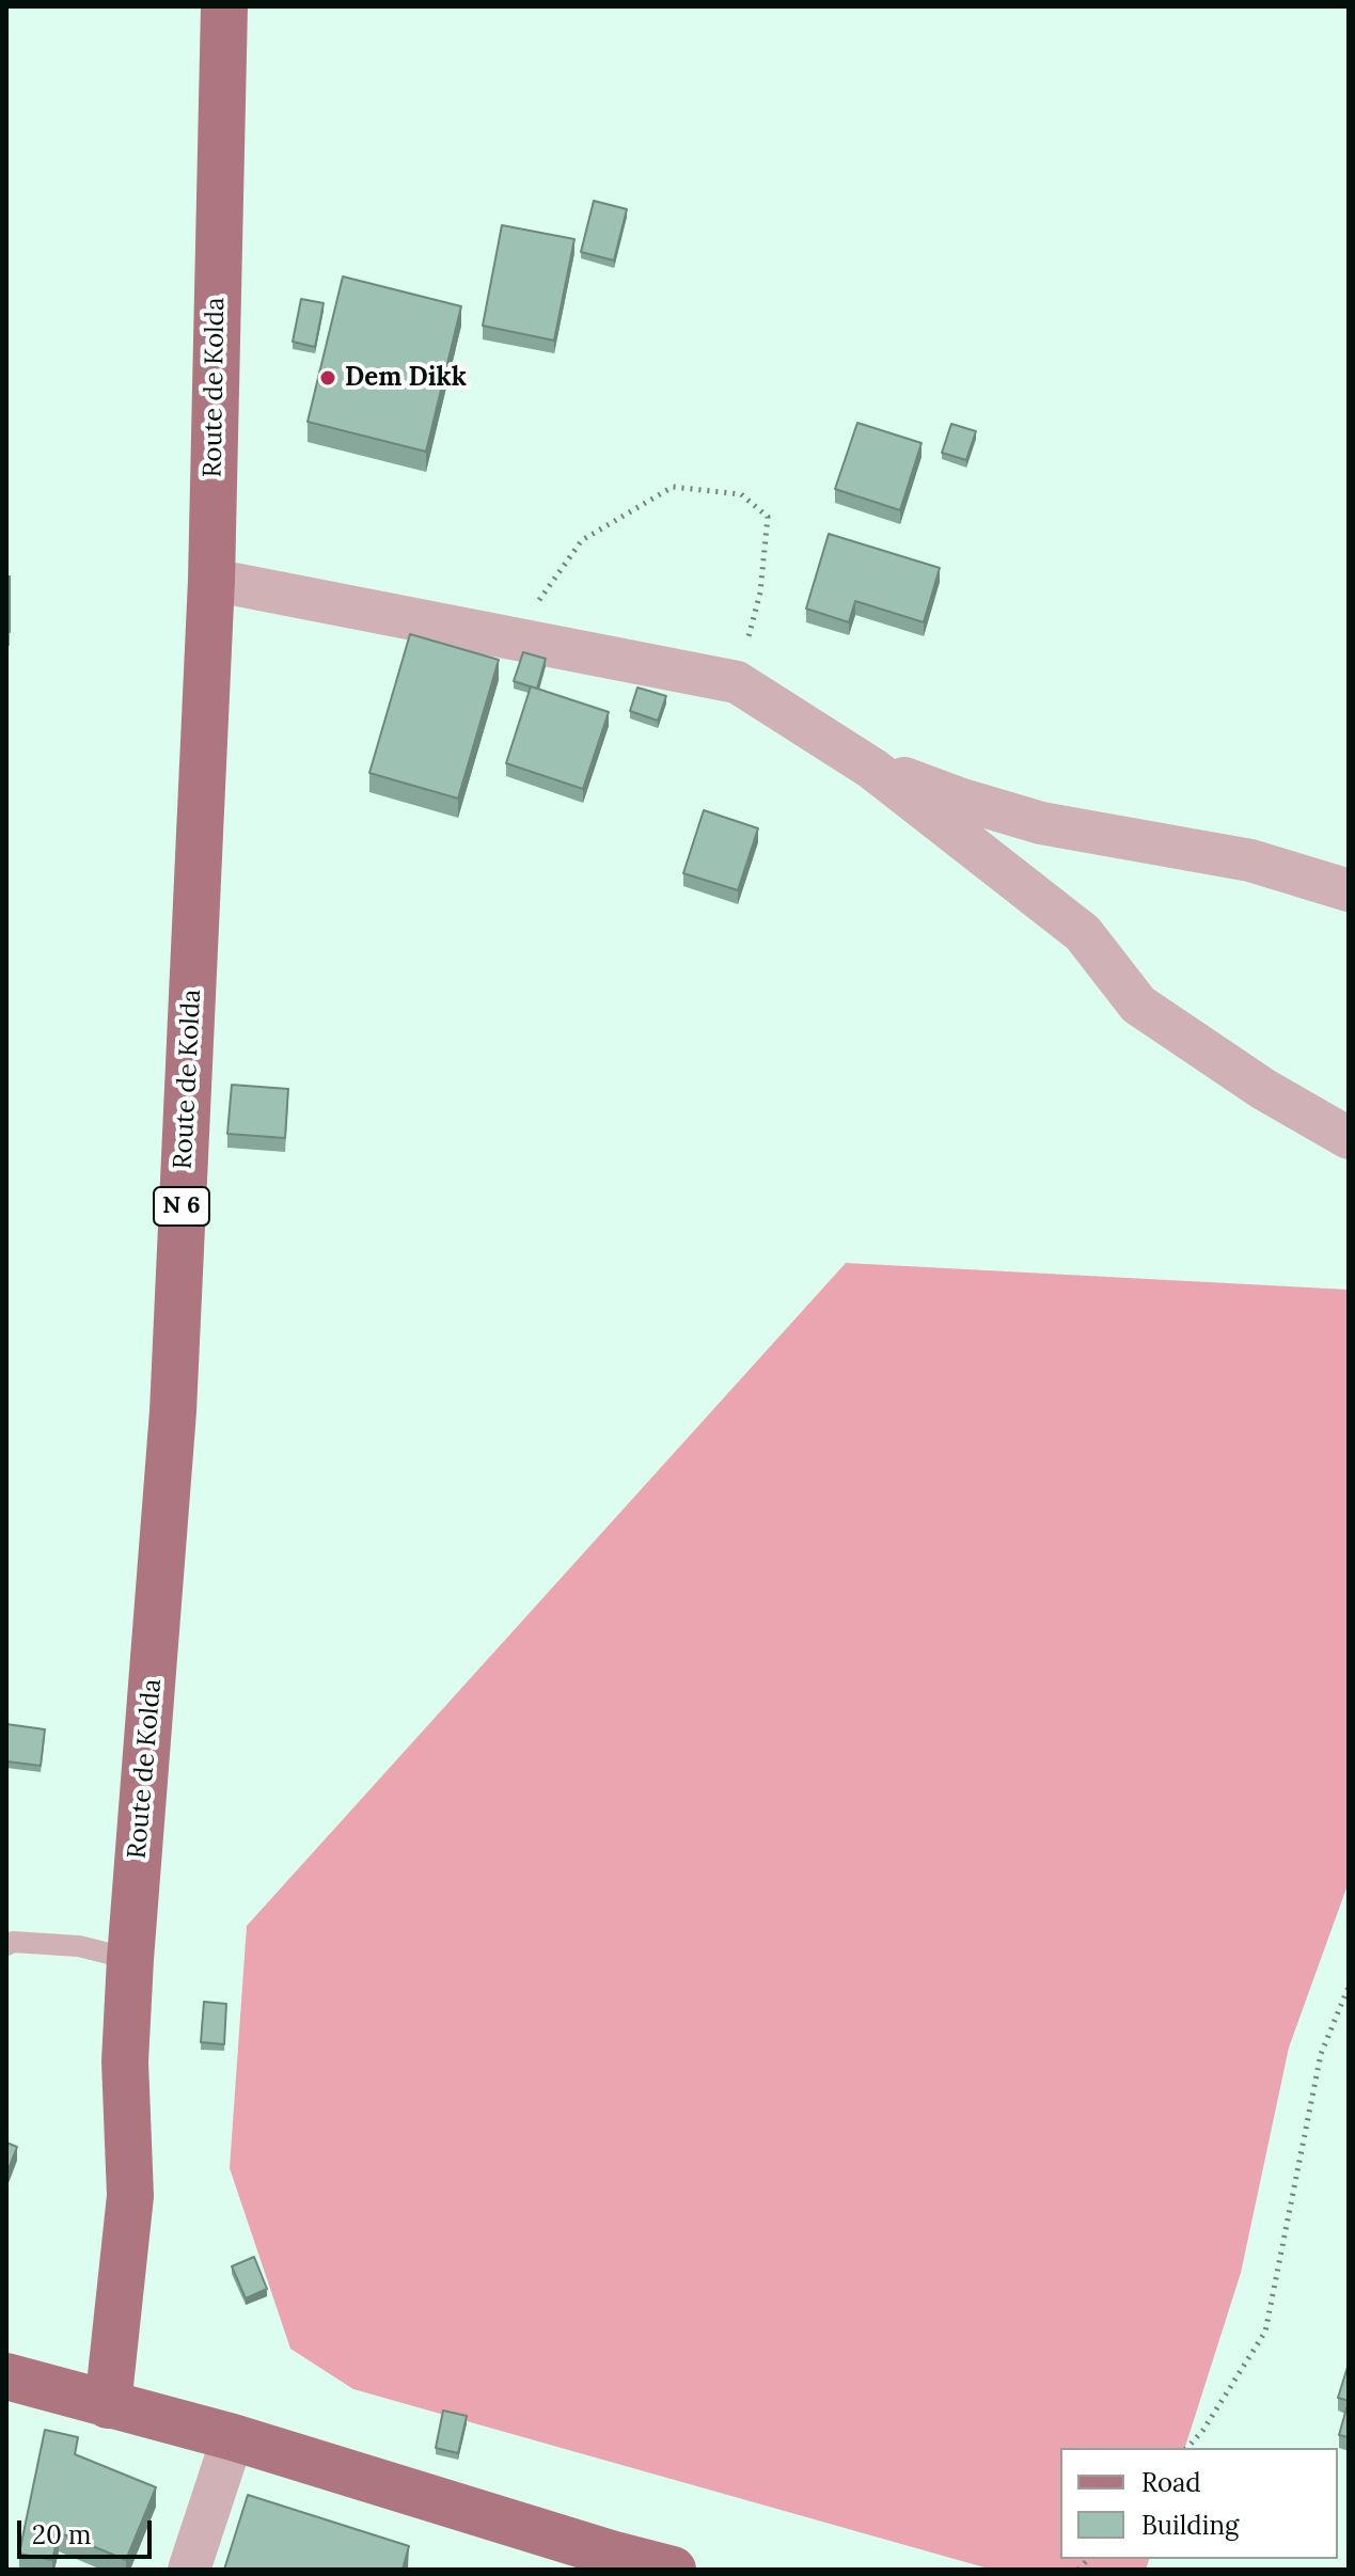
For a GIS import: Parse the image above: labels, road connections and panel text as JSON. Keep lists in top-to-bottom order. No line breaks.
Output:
{"streets":{"main road":["Route de Kolda","N 6"]},"places":["Dem Dikk"],"legend":["Road","Building"],"scale_bar":"20 m"}
